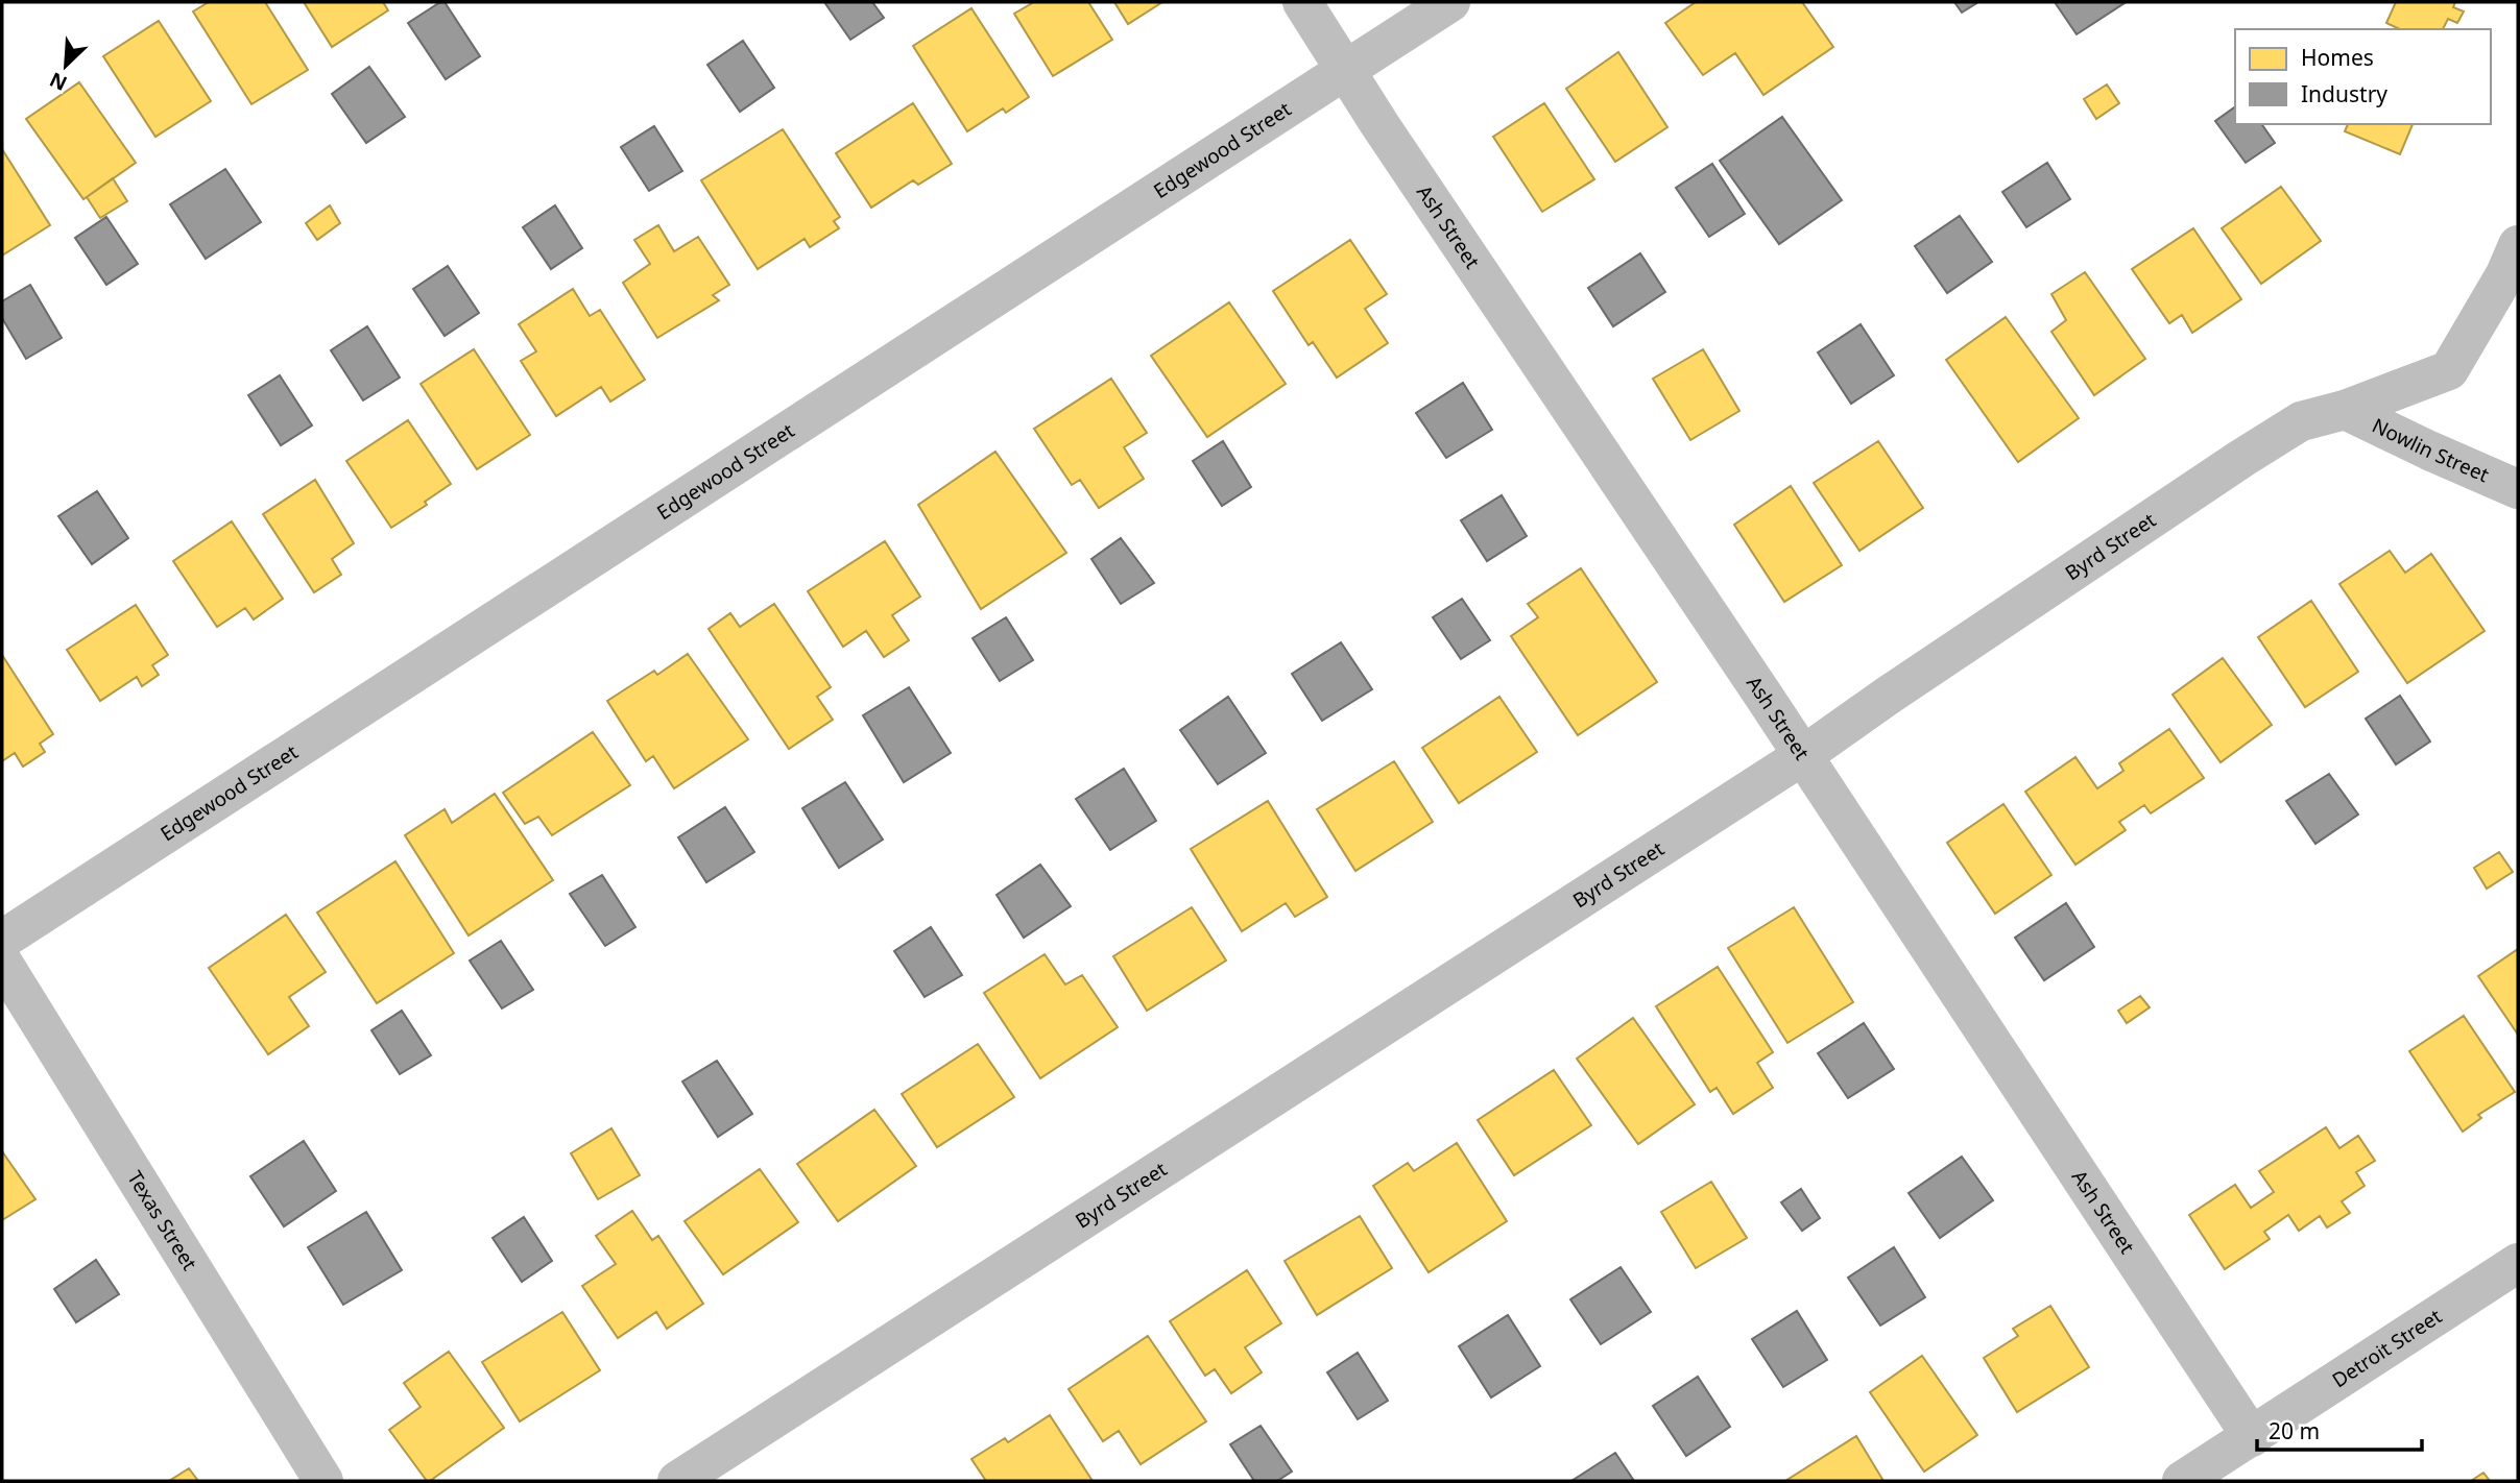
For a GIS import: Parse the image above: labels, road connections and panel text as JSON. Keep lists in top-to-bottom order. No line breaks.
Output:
{"streets":{"street":["Edgewood Street","Ash Street","Nowlin Street","Byrd Street","Texas Street","Detroit Street"]},"crossings":[["Edgewood Street","Ash Street"],["Ash Street","Byrd Street"],["Ash Street","Detroit Street"],["Nowlin Street","Byrd Street"]],"legend":["Homes","Industry"],"scale_bar":"20 m","north":"bottom left"}
